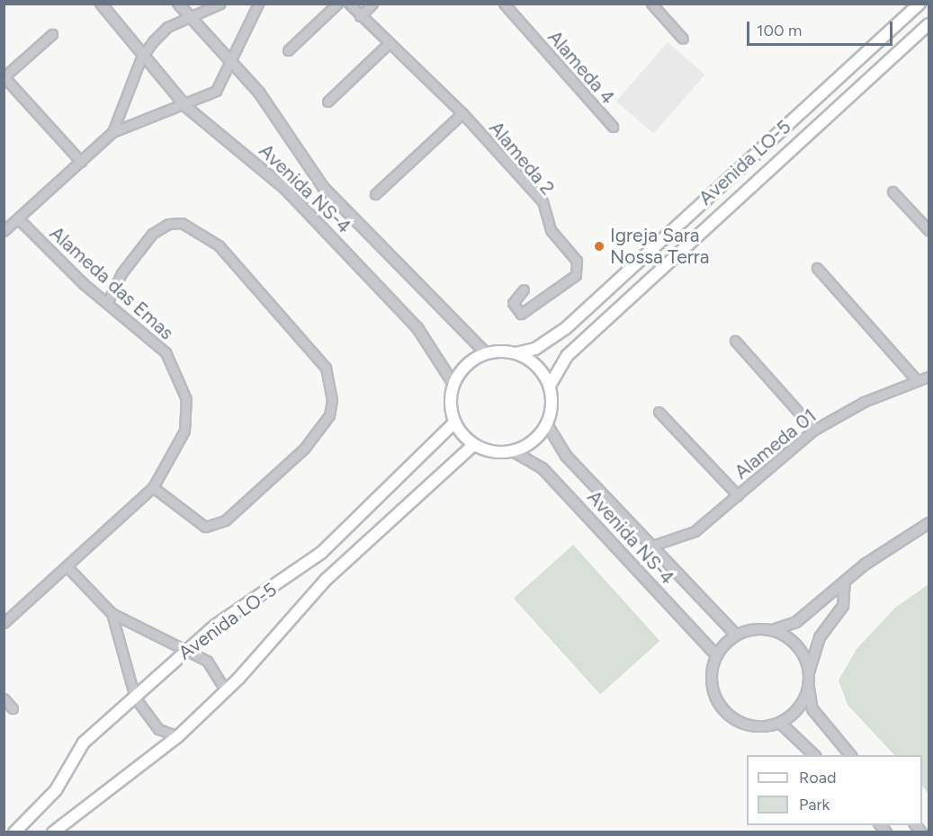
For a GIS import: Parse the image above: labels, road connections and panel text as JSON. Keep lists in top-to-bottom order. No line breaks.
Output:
{"streets":{"main road":["Avenida LO-5"],"street":["Alameda 4","Alameda 2","Avenida NS-4","Alameda das Emas","Alameda 01"]},"crossings":[["Avenida LO-5","Avenida NS-4"],["Avenida NS-4","Alameda 01"]],"places":["Igreja Sara Nossa Terra"],"legend":["Road","Park"],"scale_bar":"100 m"}
